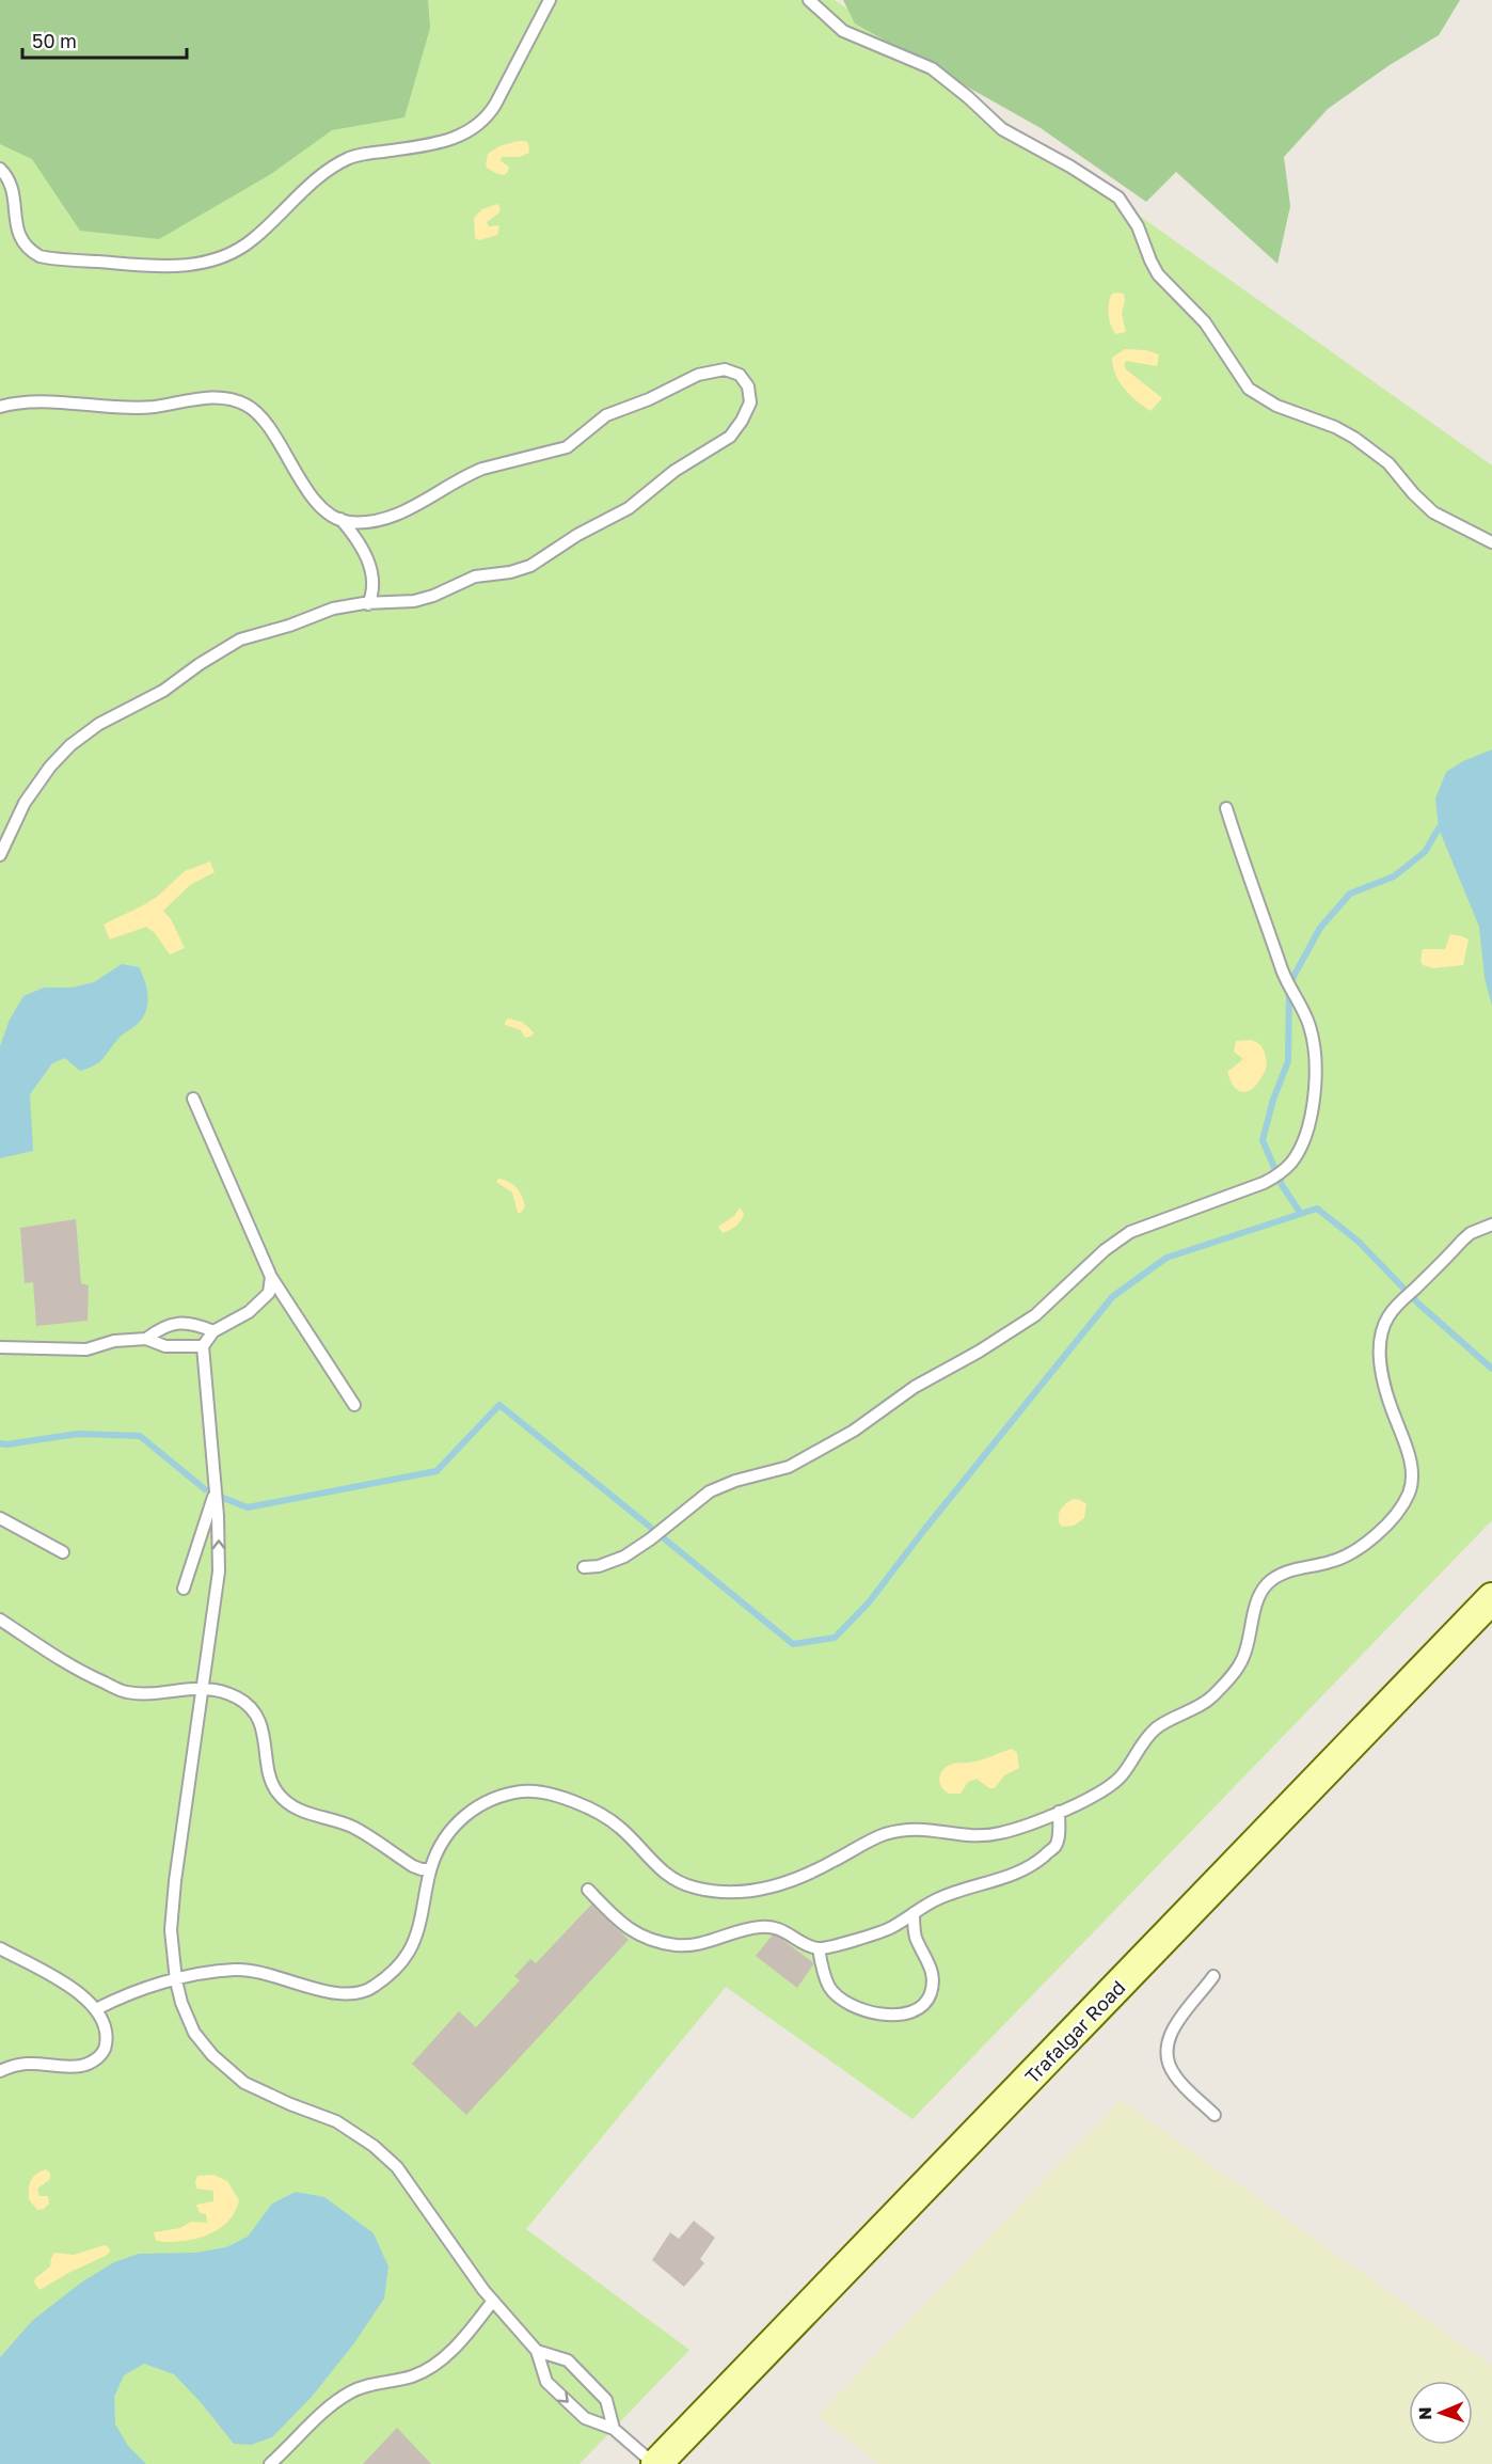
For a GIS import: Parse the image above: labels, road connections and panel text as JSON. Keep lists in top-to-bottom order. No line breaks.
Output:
{"streets":{"main road":["Trafalgar Road"]},"scale_bar":"50 m","north":"left"}
